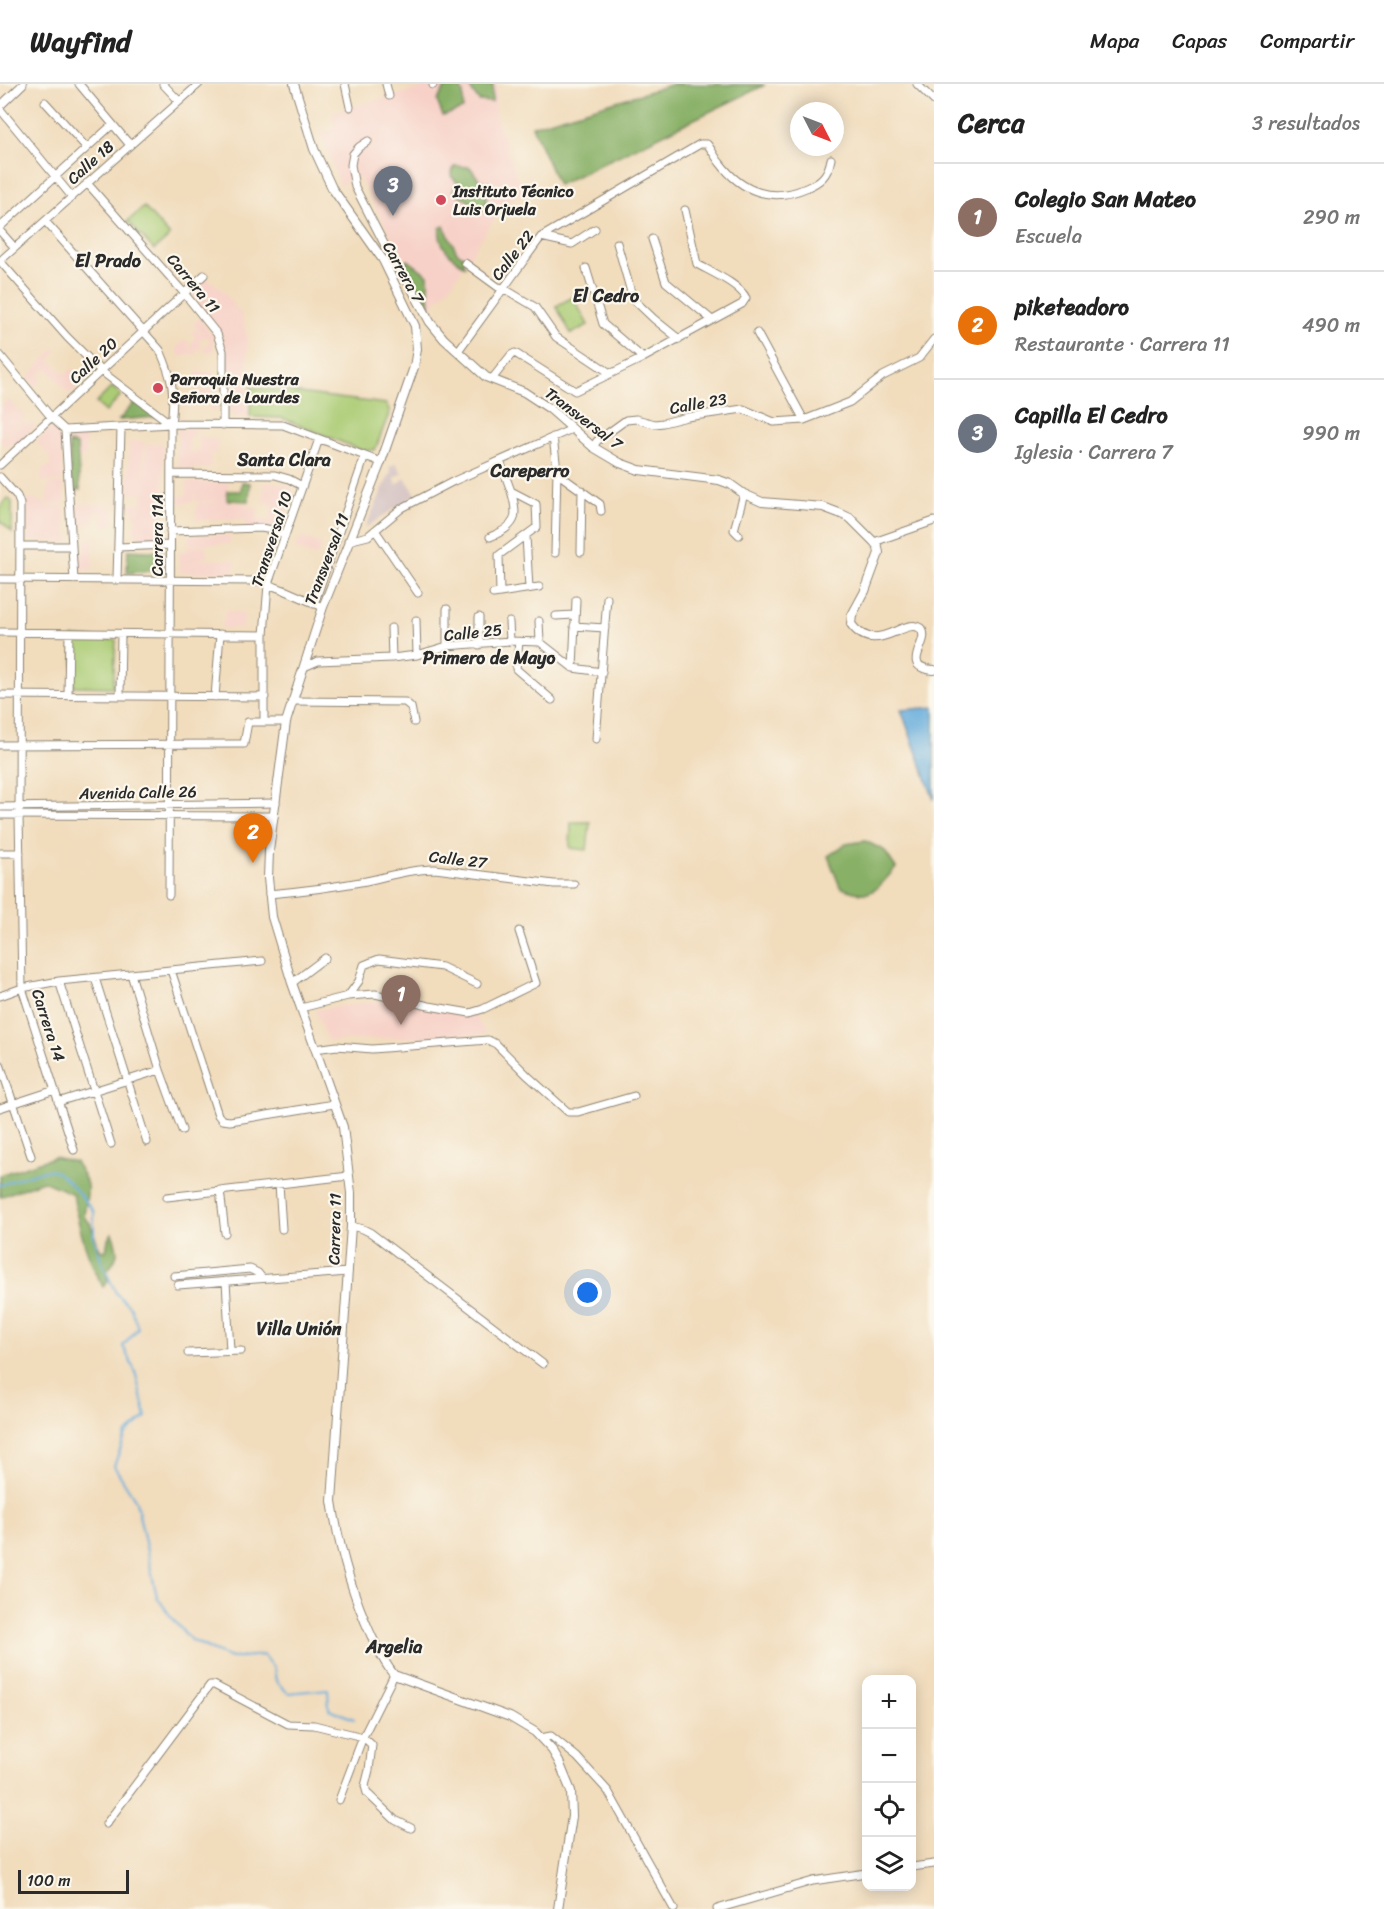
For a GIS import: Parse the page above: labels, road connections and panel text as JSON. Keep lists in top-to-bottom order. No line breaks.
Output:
{"streets":{"street":["Calle 18","Calle 22","Carrera 7","Carrera 11","Calle 20","Calle 23","Transversal 7","Carrera 11A","Transversal 10","Transversal 11","Calle 25","Avenida Calle 26","Calle 27","Carrera 14"]},"crossings":[["Calle 18","Carrera 11"],["Calle 18","Carrera 11A"],["Calle 22","Transversal 7"],["Carrera 7","Transversal 11"],["Carrera 11","Calle 20"],["Carrera 11","Transversal 11"],["Carrera 11","Avenida Calle 26"],["Carrera 11","Calle 27"],["Calle 20","Carrera 11A"],["Calle 23","Transversal 7"],["Carrera 11A","Avenida Calle 26"],["Transversal 11","Calle 25"],["Avenida Calle 26","Carrera 14"]],"districts":["El Prado","El Cedro","Santa Clara","Careperro","Primero de Mayo","Villa Unión","Argelia"],"places":["Instituto Técnico Luis Orjuela","Parroquia Nuestra Señora de Lourdes"],"scale_bar":"100 m","north":"bottom right","page":{"header":"Wayfind","nav":["Mapa","Capas","Compartir"],"heading":["Cerca","3 resultados"],"list":[{"mark":"1","name":"Colegio San Mateo","note":"Escuela","value":"290 m"},{"mark":"2","name":"piketeadoro","note":"Restaurante · Carrera 11","value":"490 m"},{"mark":"3","name":"Capilla El Cedro","note":"Iglesia · Carrera 7","value":"990 m"}],"pins":["3","2","1"],"map_buttons":["+","−"],"scale":"100 m"}}
